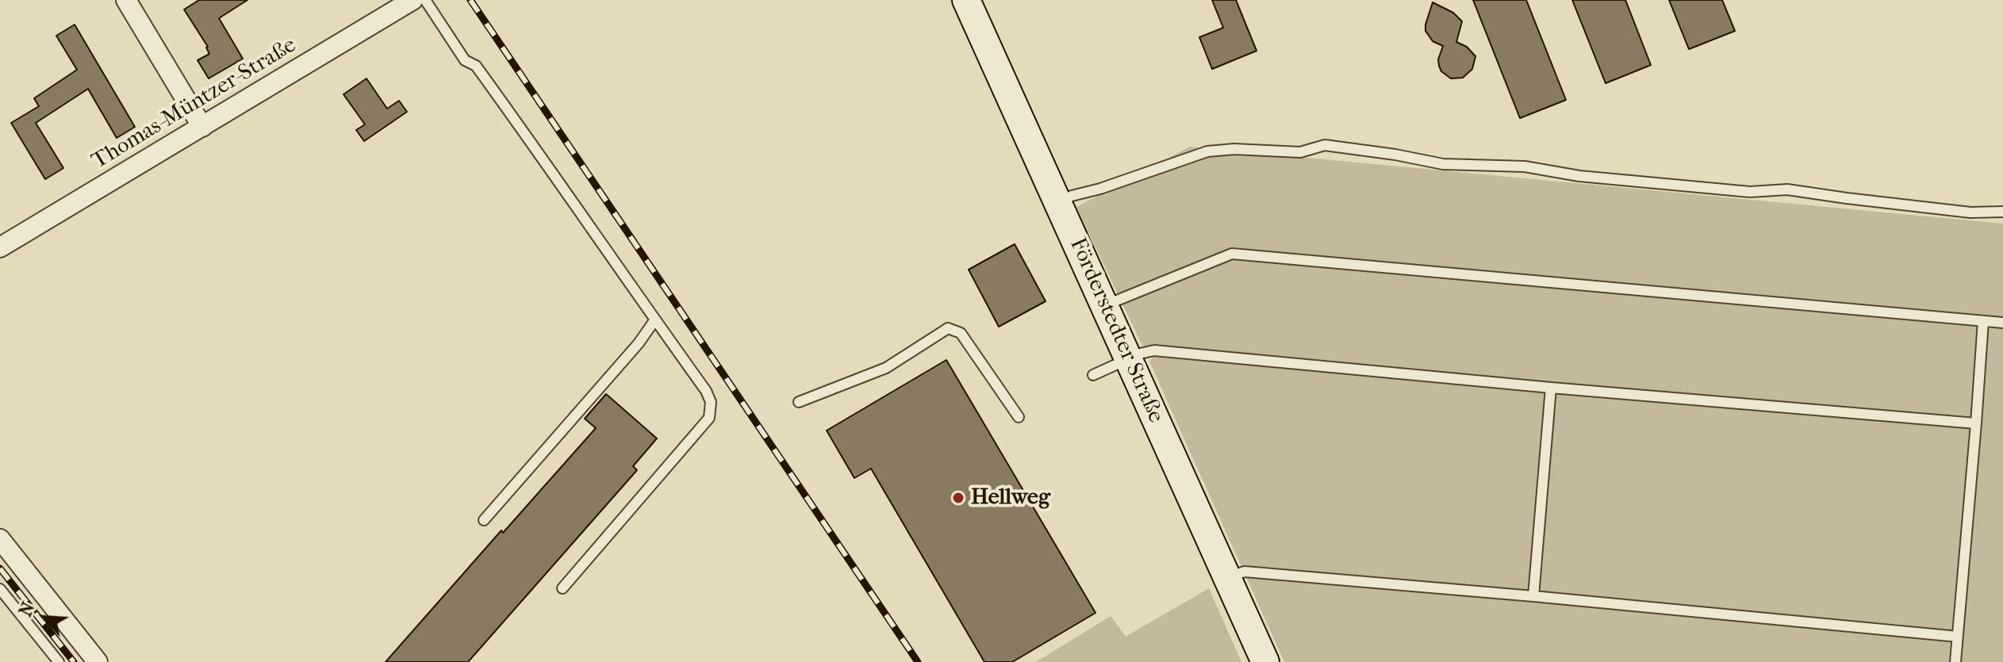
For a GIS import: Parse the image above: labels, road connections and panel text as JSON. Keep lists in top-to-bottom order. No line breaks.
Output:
{"streets":{"main road":["Förderstedter Straße"],"street":["Thomas-Müntzer-Straße"]},"places":["Hellweg"],"north":"top left"}
